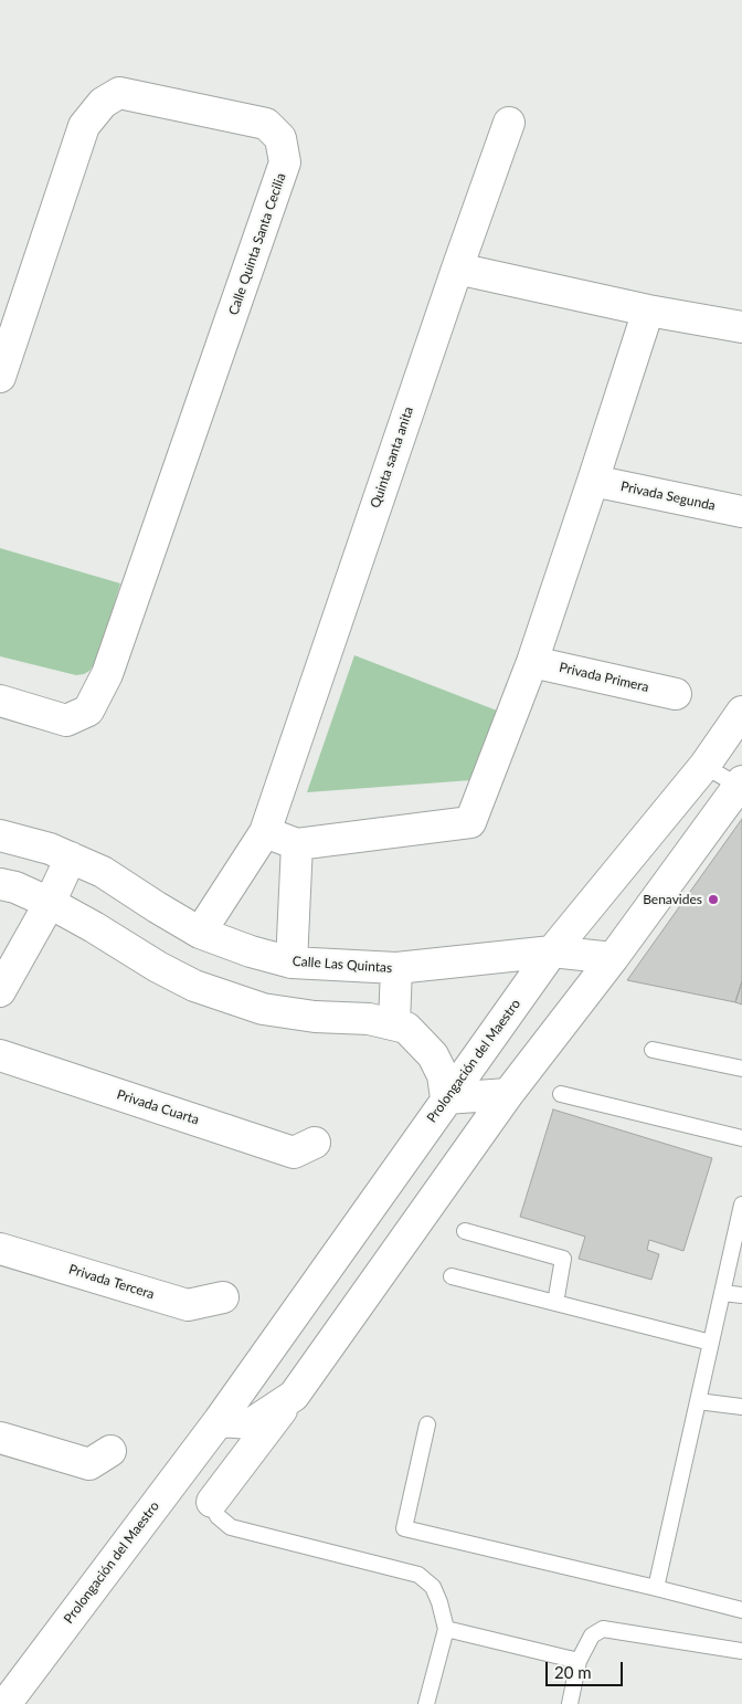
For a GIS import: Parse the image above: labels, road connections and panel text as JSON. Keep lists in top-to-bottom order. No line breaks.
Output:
{"streets":{"street":["Calle Quinta Santa Cecilia","Quinta santa anita","Privada Segunda","Privada Primera","Calle Las Quintas","Prolongación del Maestro","Privada Cuarta","Privada Tercera"]},"crossings":[["Calle Las Quintas","Prolongación del Maestro"]],"places":["Benavides"],"scale_bar":"20 m"}
